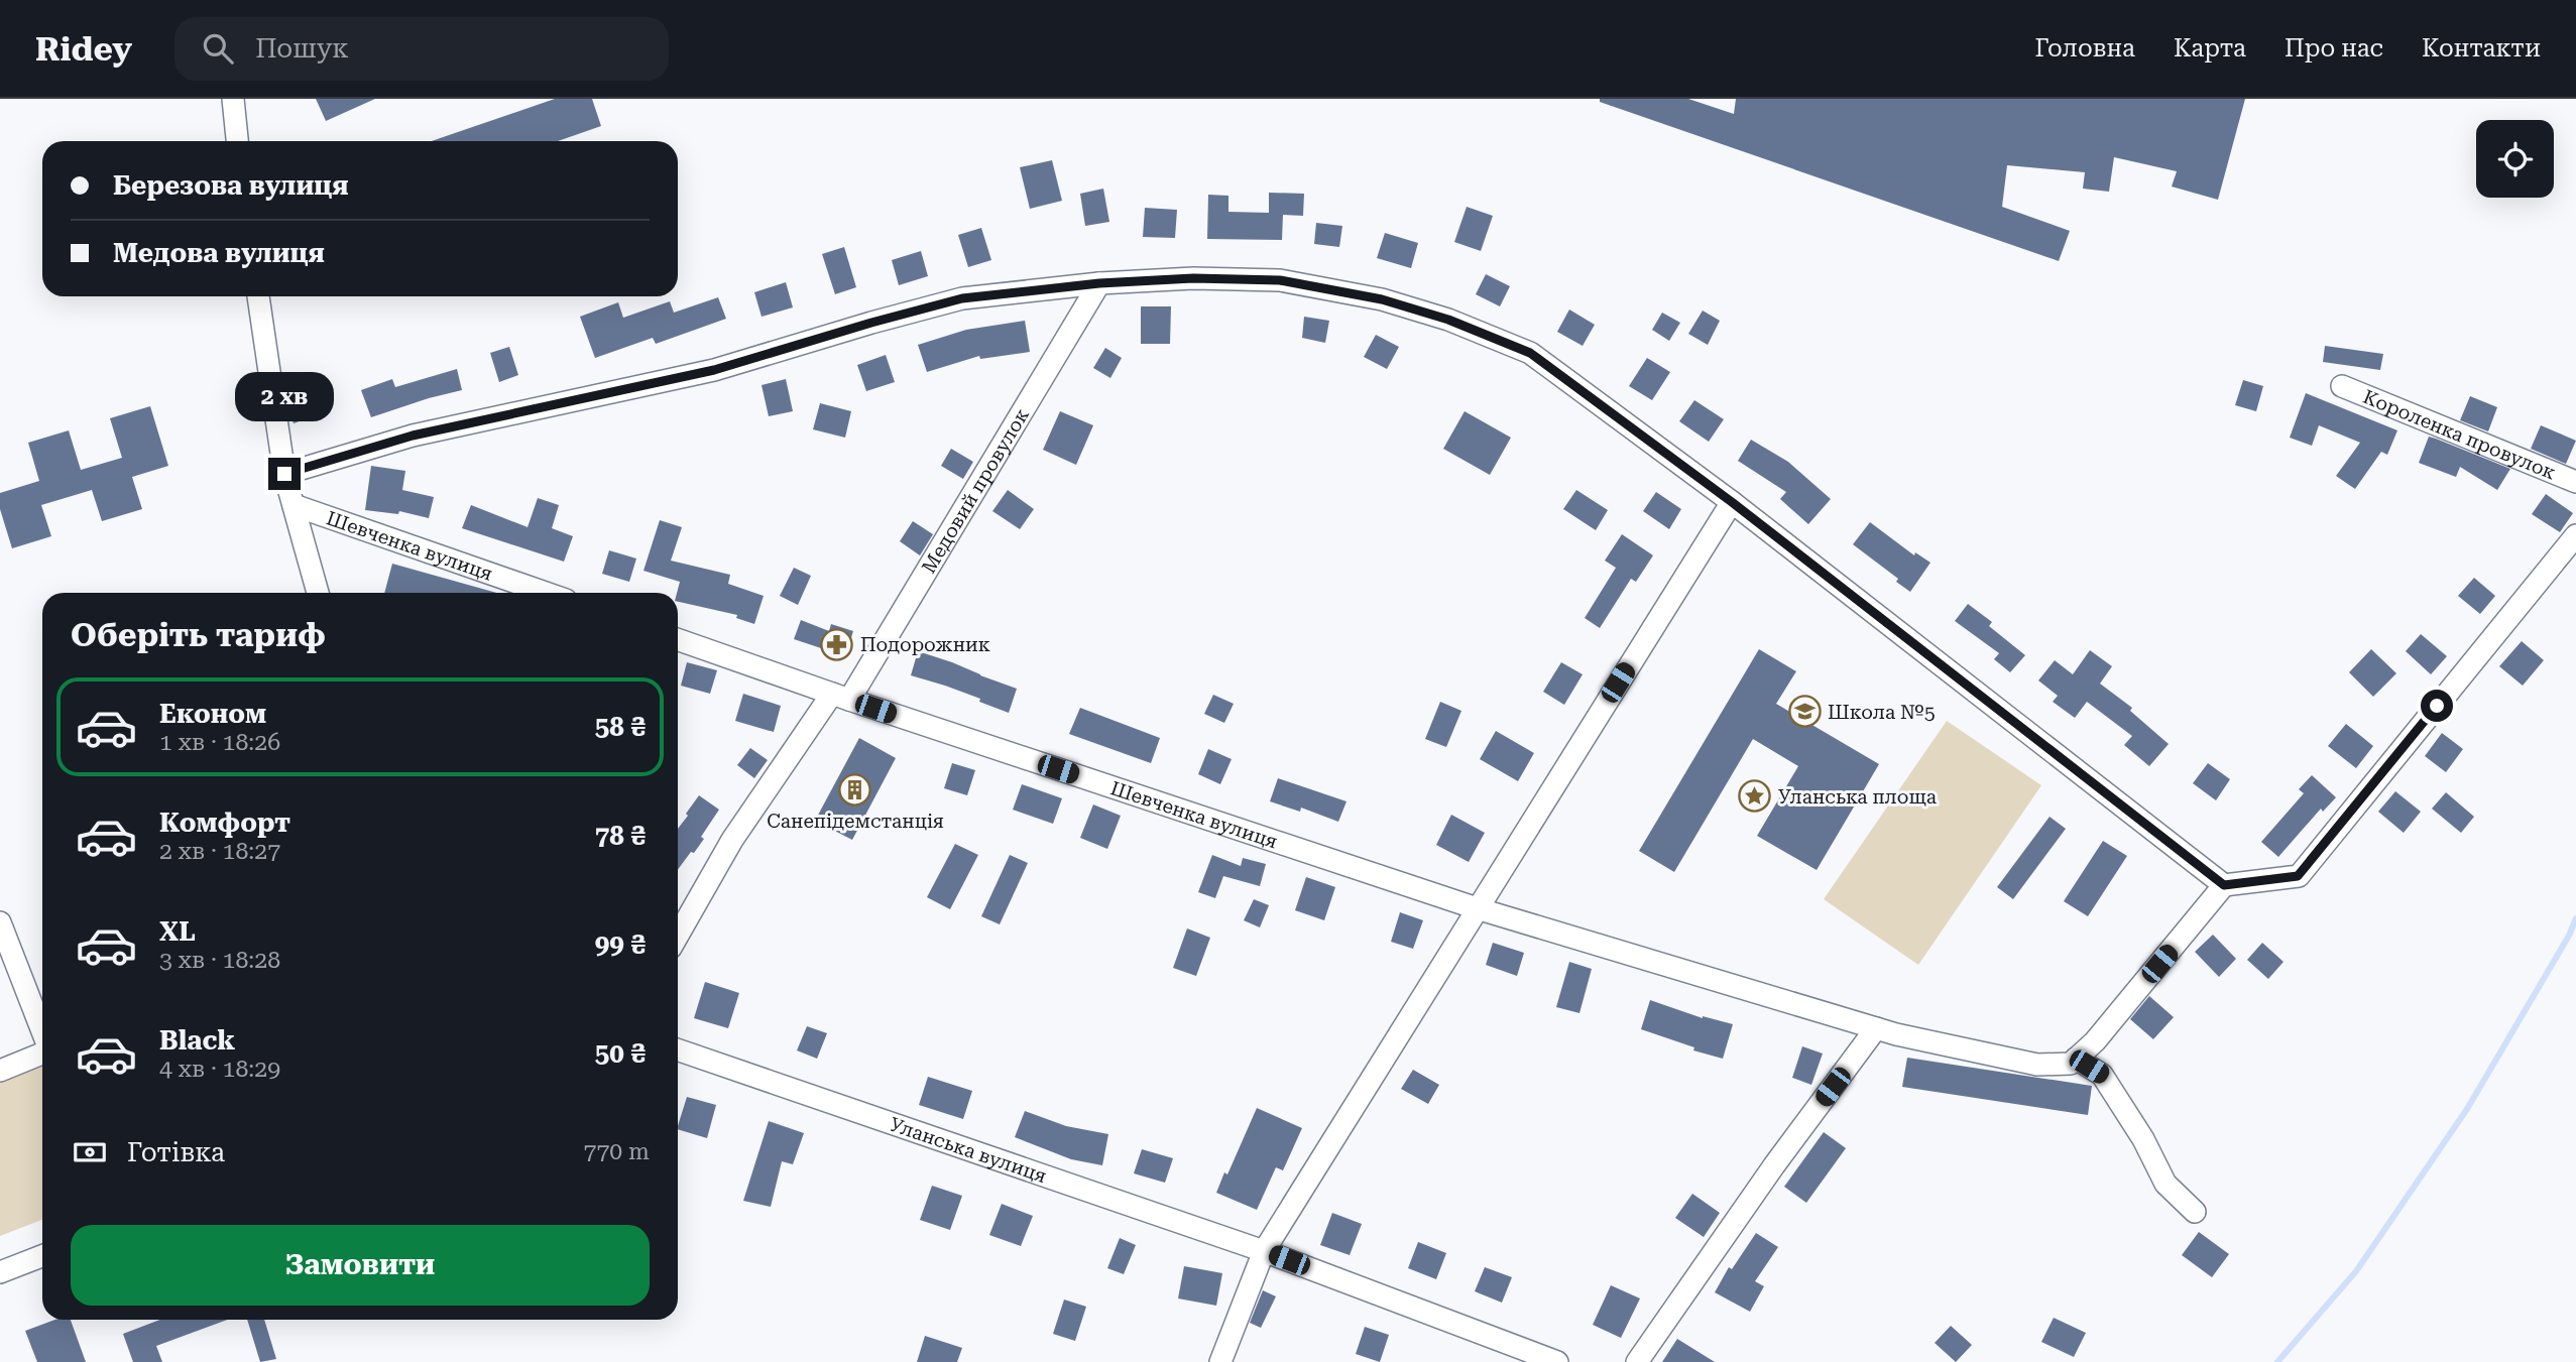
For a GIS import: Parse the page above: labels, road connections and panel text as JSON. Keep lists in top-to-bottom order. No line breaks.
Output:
{"streets":{"street":["Короленка провулок","Медовий провулок","Шевченка вулиця","Уланська вулиця"]},"crossings":[["Медовий провулок","Шевченка вулиця"]],"places":{"pharmacy":["Подорожник"],"school or university":["Школа №5"],"building":["Санепідемстанція"],"place":["Уланська площа"]},"page":{"header":"Ridey","search":"Пошук","nav":["Головна","Карта","Про нас","Контакти"],"banner":["Березова вулиця","Медова вулиця"],"bubble":"2 хв","heading":"Оберіть тариф","list":[{"name":"Економ","note":"1 хв · 18:26","value":"58 ₴"},{"name":"Комфорт","note":"2 хв · 18:27","value":"78 ₴"},{"name":"XL","note":"3 хв · 18:28","value":"99 ₴"},{"name":"Black","note":"4 хв · 18:29","value":"50 ₴"}],"pay":["Готівка","770 m"],"buttons":"Замовити"}}
